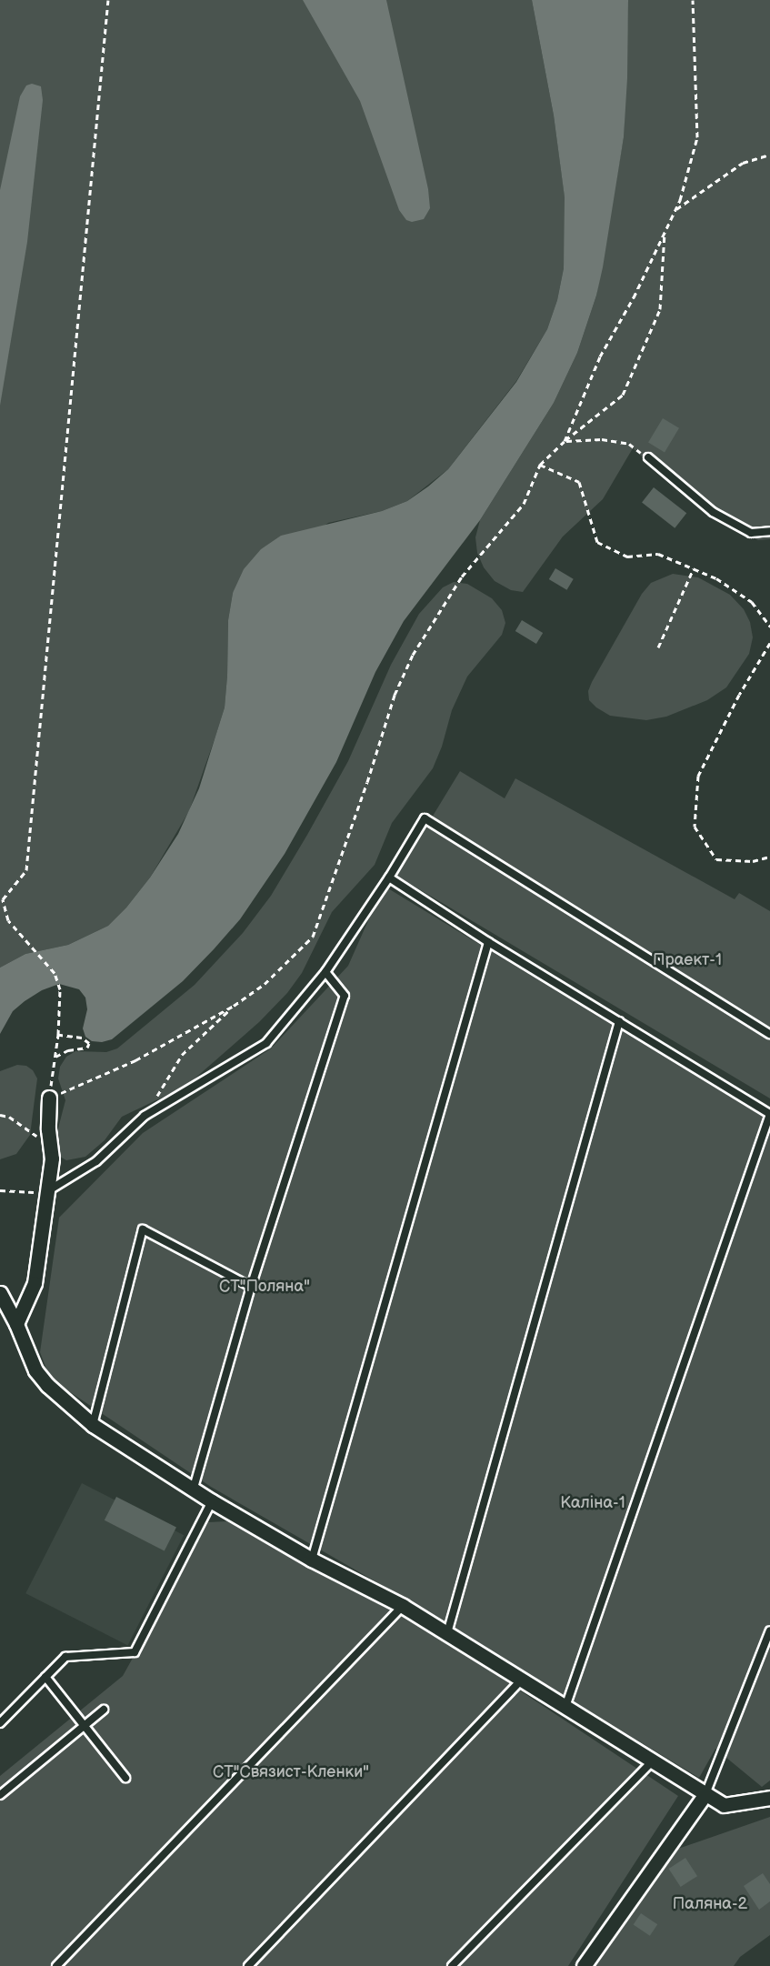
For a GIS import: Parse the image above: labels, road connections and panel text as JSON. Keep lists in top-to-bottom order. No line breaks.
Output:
{"parks":["Праект-1","СТ\"Поляна\"","Каліна-1","СТ\"Связист-Кленки\"","Паляна-2"]}
